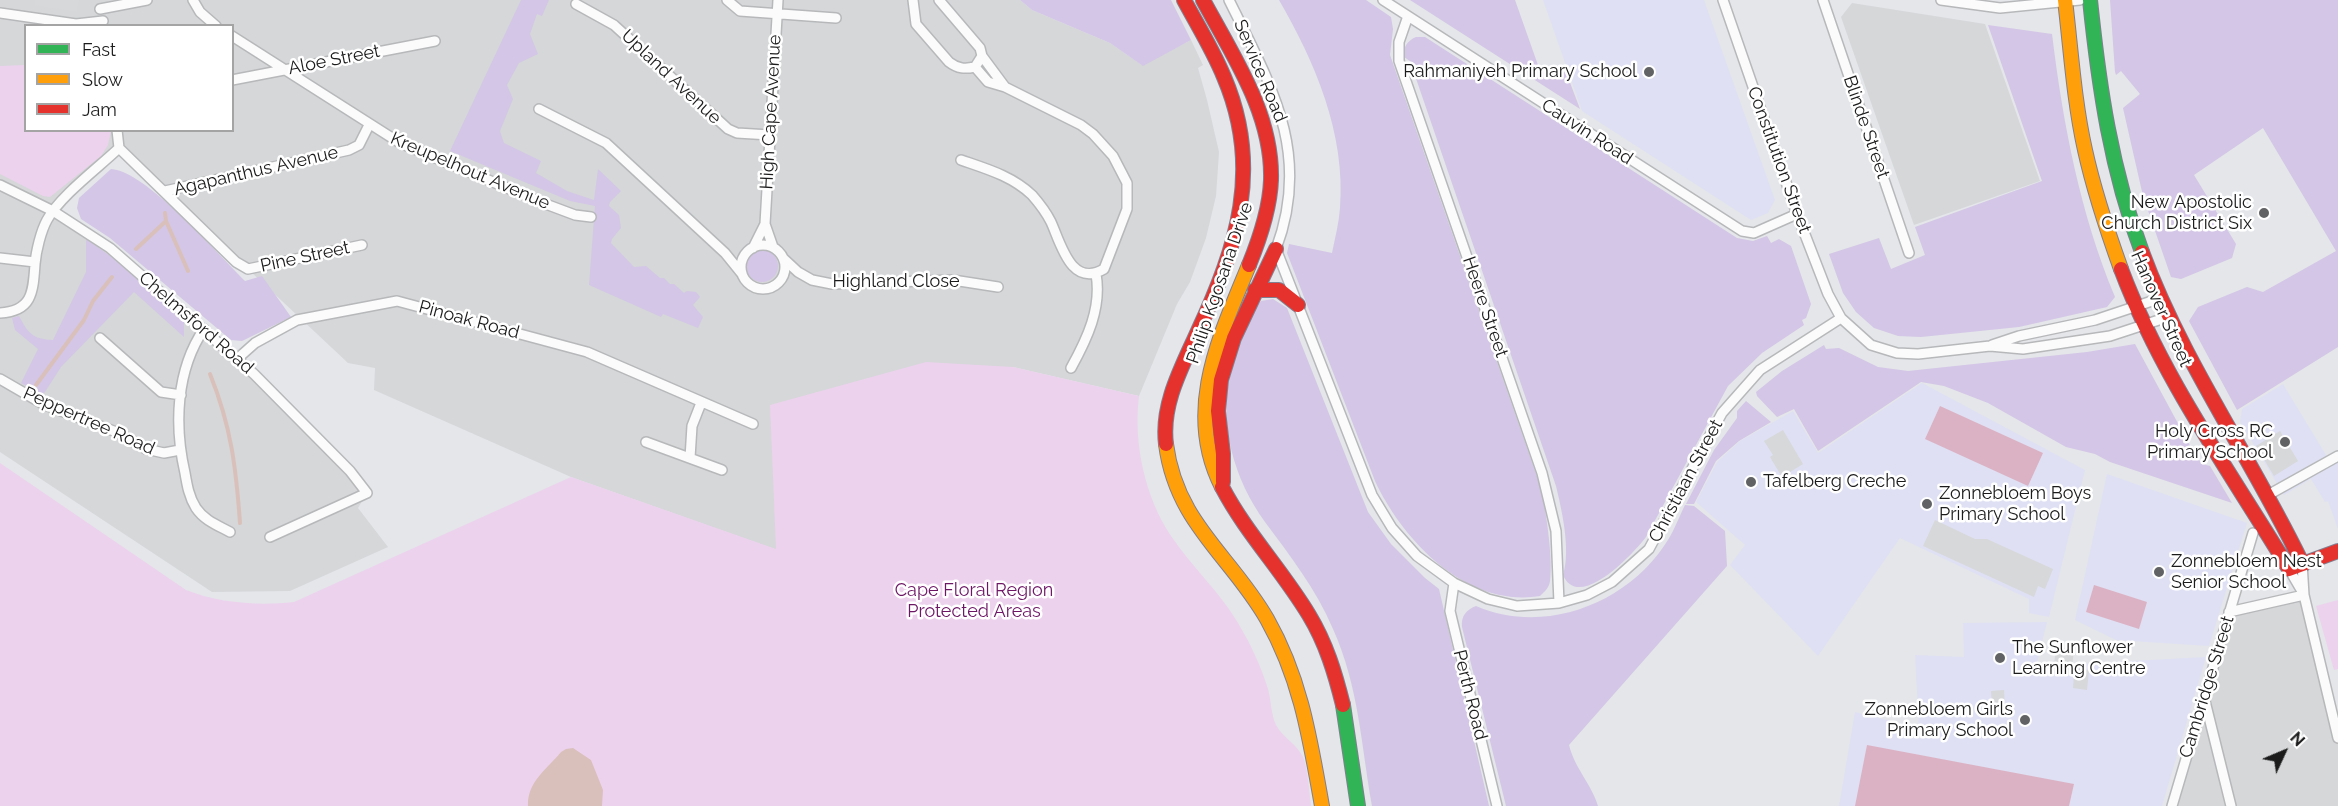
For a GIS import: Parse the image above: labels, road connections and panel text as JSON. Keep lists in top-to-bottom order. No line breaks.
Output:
{"streets":{"main road":["Philip Kgosana Drive","Hanover Street"],"street":["Aloe Street","Service Road","Upland Avenue","High Cape Avenue","Blinde Street","Cauvin Road","Constitution Street","Agapanthus Avenue","Kreupelhout Avenue","Pine Street","Highland Close","Heere Street","Pinoak Road","Chelmsford Road","Peppertree Road","Christiaan Street","Cambridge Street","Perth Road"]},"crossings":[["Aloe Street","Kreupelhout Avenue"],["Service Road","Christiaan Street"],["Upland Avenue","High Cape Avenue"],["High Cape Avenue","Highland Close"],["Cauvin Road","Constitution Street"],["Cauvin Road","Heere Street"],["Constitution Street","Christiaan Street"],["Agapanthus Avenue","Kreupelhout Avenue"],["Agapanthus Avenue","Pine Street"],["Heere Street","Christiaan Street"],["Pinoak Road","Chelmsford Road"],["Christiaan Street","Perth Road"]],"parks":["Cape Floral Region Protected Areas"],"places":["Rahmaniyeh Primary School","New Apostolic Church District Six","Holy Cross RC Primary School","Tafelberg Creche","Zonnebloem Boys Primary School","Zonnebloem Nest Senior School","The Sunflower Learning Centre","Zonnebloem Girls Primary School"],"legend":["Fast","Slow","Jam"],"north":"top right"}
